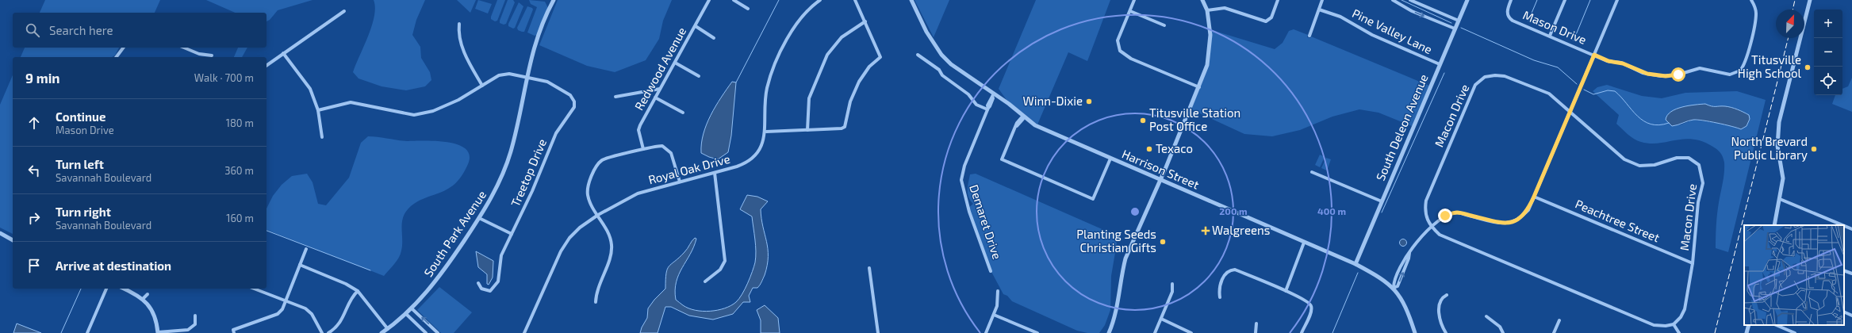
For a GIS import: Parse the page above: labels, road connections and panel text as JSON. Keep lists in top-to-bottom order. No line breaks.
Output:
{"streets":{"street":["Mason Drive","Pine Valley Lane","Redwood Avenue","Macon Drive","South Deleon Avenue","Royal Oak Drive","Harrison Street","Treetop Drive","Peachtree Street","Demaret Drive","South Park Avenue"]},"crossings":[["Pine Valley Lane","South Deleon Avenue"],["Macon Drive","Peachtree Street"],["South Deleon Avenue","Harrison Street"],["Harrison Street","Demaret Drive"],["Treetop Drive","South Park Avenue"]],"places":{"other":["Titusville High School","Winn-Dixie","Titusville Station Post Office","Texaco","North Brevard Public Library","Planting Seeds Christian Gifts"],"health":["Walgreens"]},"north":"top right","page":{"map_buttons":["+","−"],"search":"Search here","heading":["9 min","Walk · 700 m"],"list":[["Continue","Mason Drive","180 m"],["Turn left","Savannah Boulevard","360 m"],["Turn right","Savannah Boulevard","160 m"],"Arrive at destination"]},"rings":["200 m","400 m"]}
